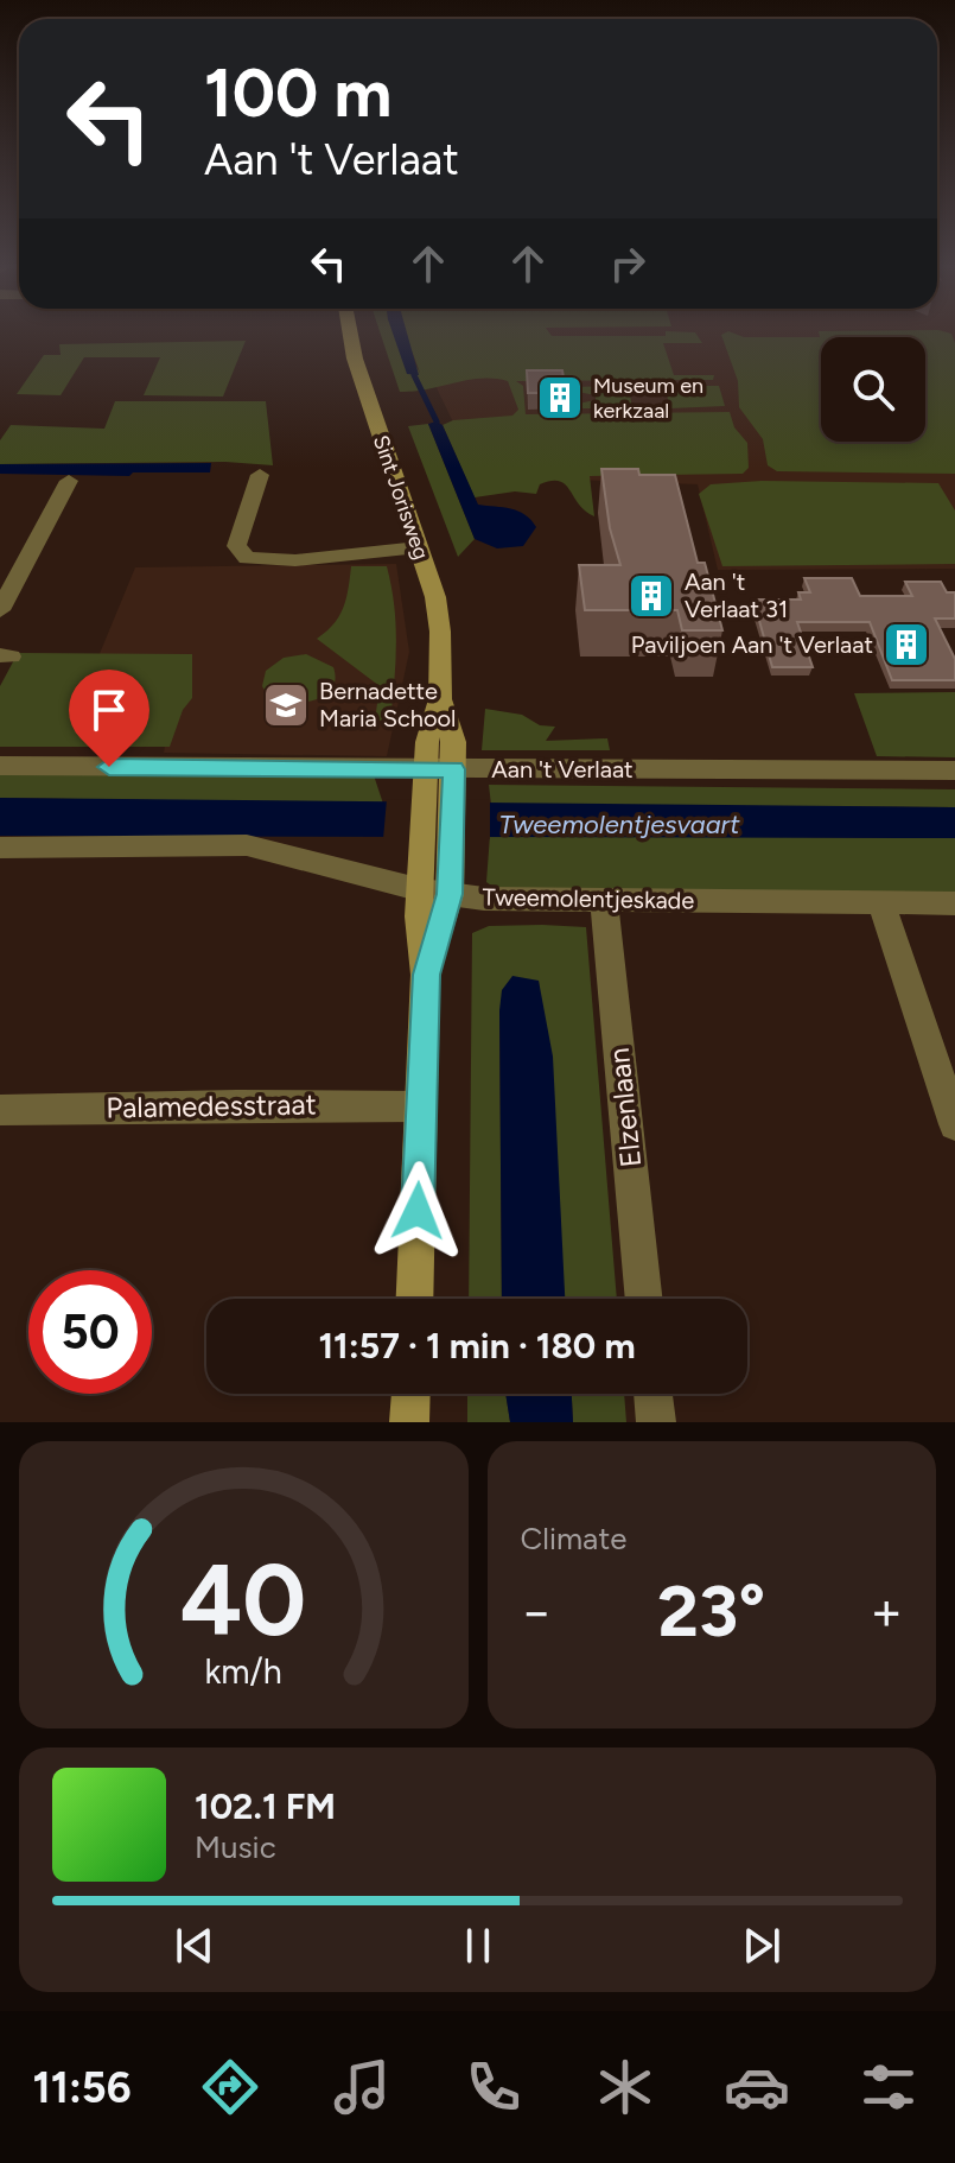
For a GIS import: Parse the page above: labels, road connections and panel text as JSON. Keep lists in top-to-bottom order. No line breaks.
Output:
{"streets":{"main road":["Sint Jorisweg"],"street":["Aan 't Verlaat","Tweemolentjeskade","Palamedesstraat","Elzenlaan"]},"crossings":[["Sint Jorisweg","Aan 't Verlaat"],["Sint Jorisweg","Tweemolentjeskade"],["Sint Jorisweg","Palamedesstraat"],["Tweemolentjeskade","Elzenlaan"]],"water":["Tweemolentjesvaart"],"places":{"building":["Museum en kerkzaal","Aan 't Verlaat 31","Paviljoen Aan 't Verlaat"],"school or university":["Bernadette Maria School"]},"page":{"turn":["100 m","Aan 't Verlaat"],"limit":"50","trip":"11:57 · 1 min · 180 m","tile":"Climate","heat":["−","23°","+"],"song":["102.1 FM","Music"],"tabs":"11:56","gauge":["40","km/h"]}}
